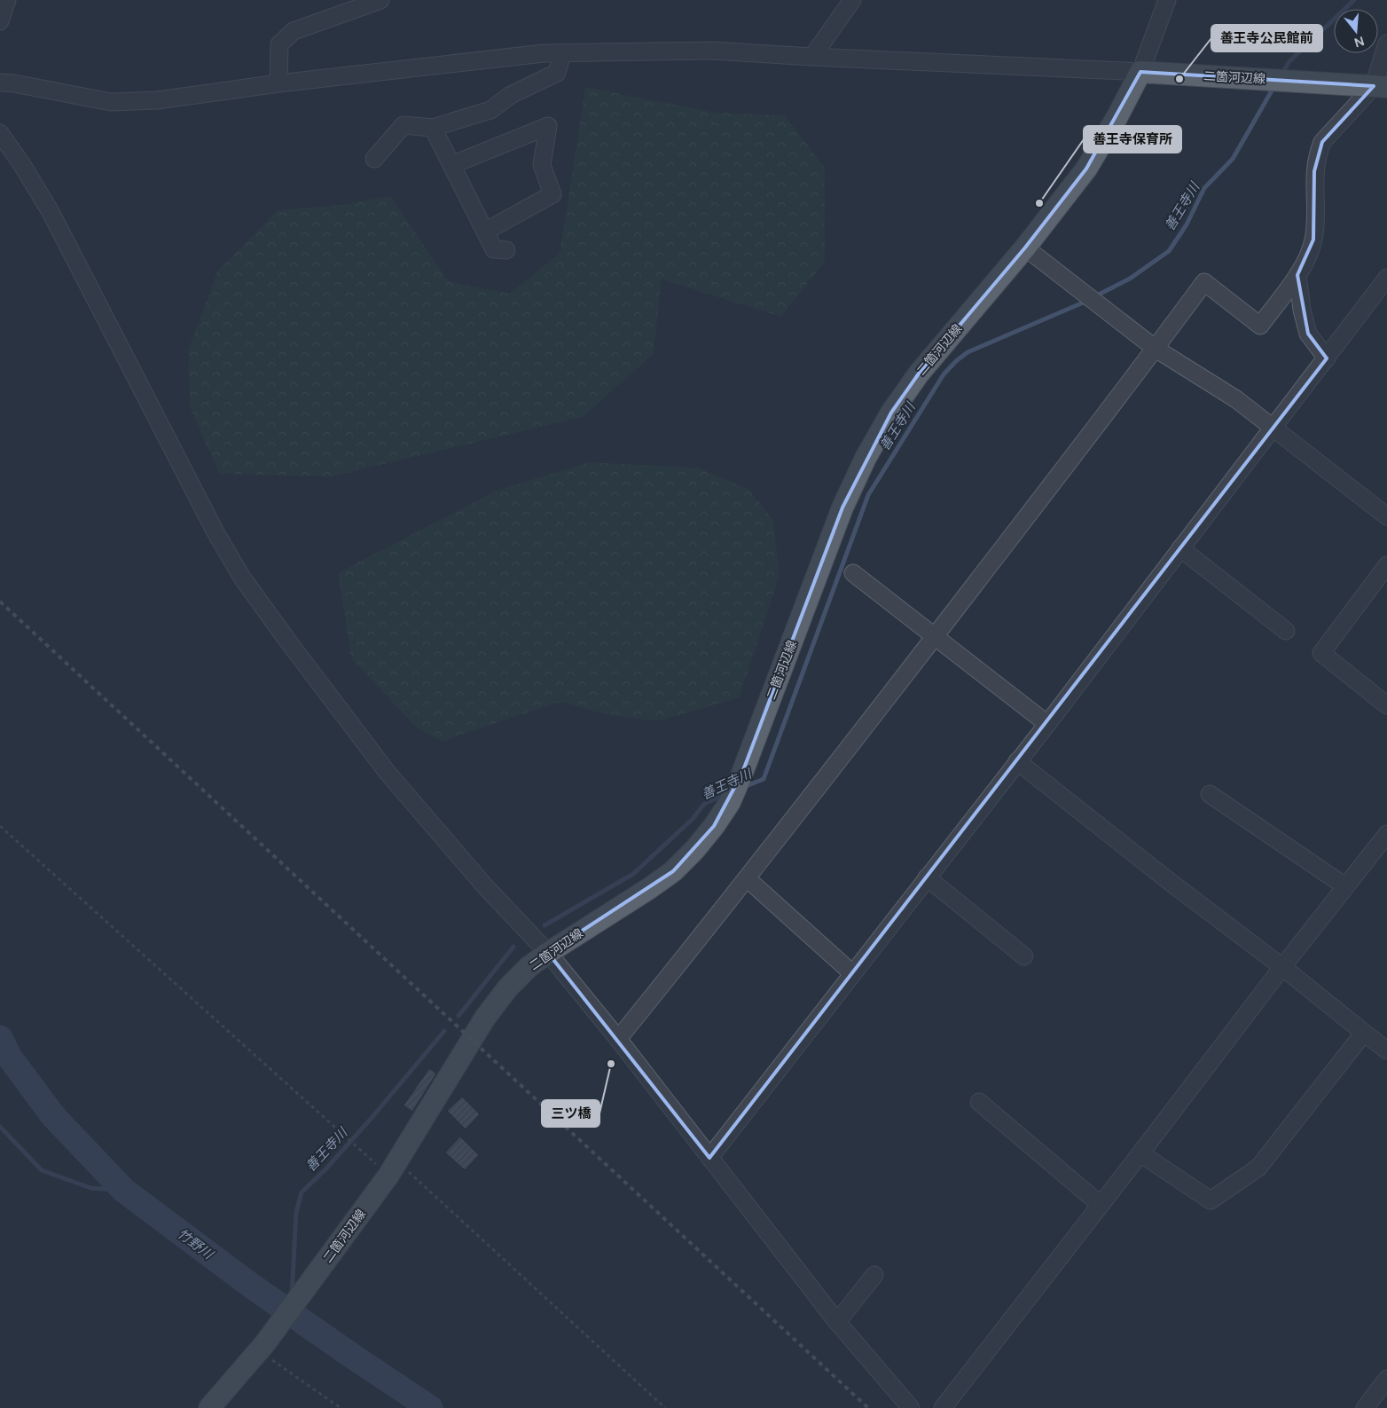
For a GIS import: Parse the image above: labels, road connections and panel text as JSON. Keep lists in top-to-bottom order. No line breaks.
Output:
{"streets":{"main road":["二箇河辺線"]},"water":["善王寺川","竹野川"],"places":["善王寺公民館前","善王寺保育所","三ツ橋"],"north":"bottom"}
